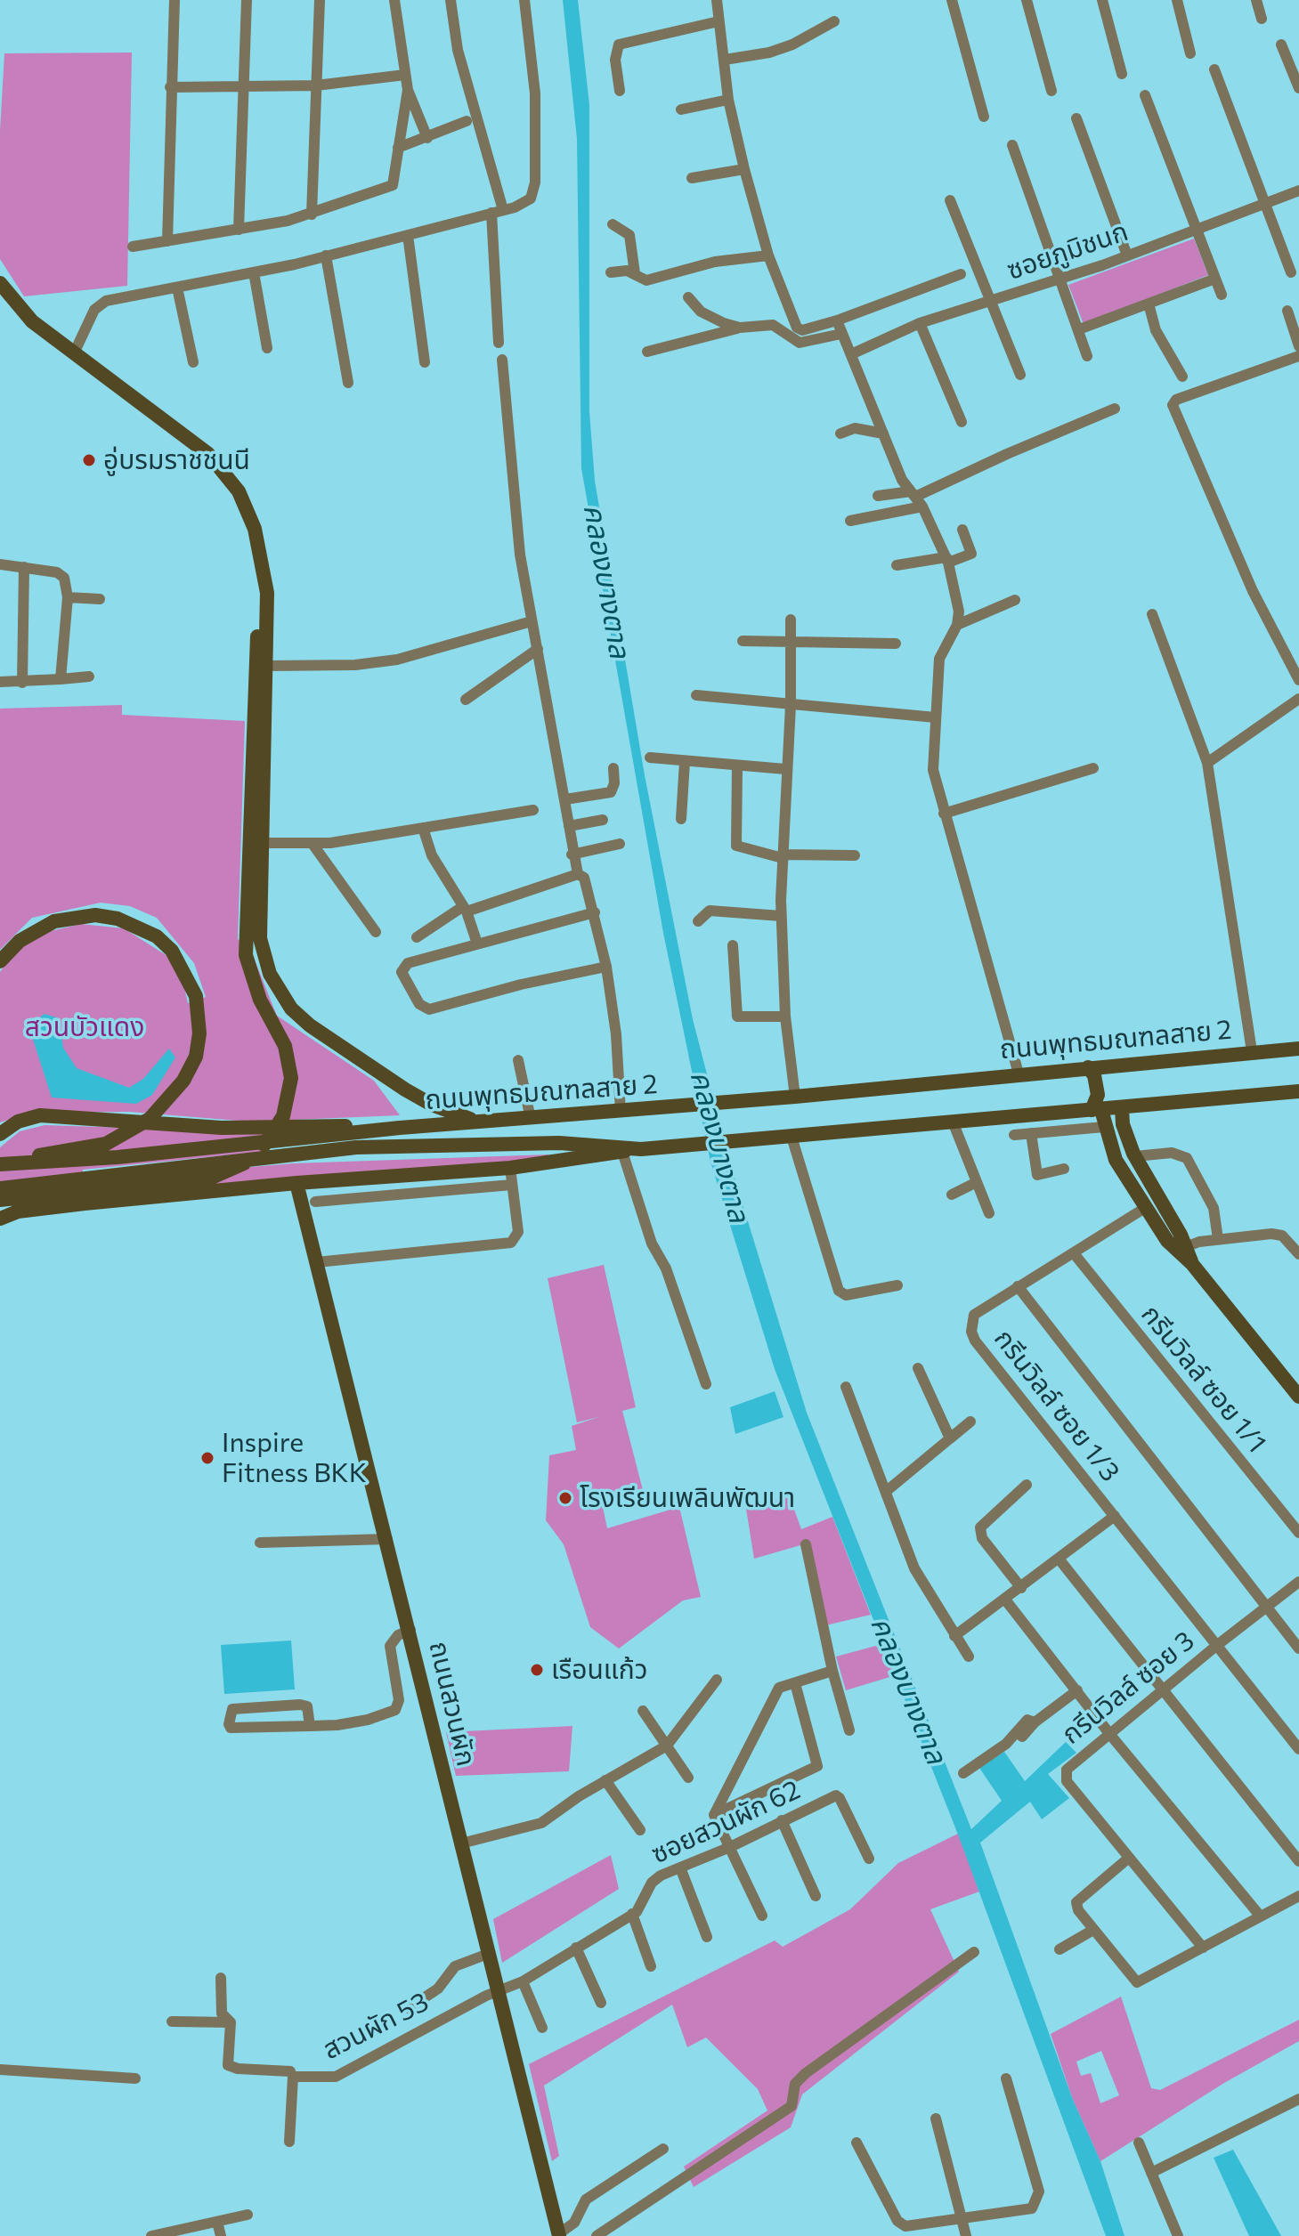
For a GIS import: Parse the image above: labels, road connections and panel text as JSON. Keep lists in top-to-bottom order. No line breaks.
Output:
{"streets":{"main road":["ถนนพุทธมณฑลสาย 2","ถนนสวนผัก"],"street":["ซอยภูมิชนก","กรีนวิลล์ ซอย 1/1","กรีนวิลล์ ซอย 1/3","กรีนวิลล์ ซอย 3","ซอยสวนผัก 62","สวนผัก 53"]},"crossings":[["กรีนวิลล์ ซอย 1/1","กรีนวิลล์ ซอย 1/3"],["กรีนวิลล์ ซอย 1/3","กรีนวิลล์ ซอย 3"],["ถนนสวนผัก","ซอยสวนผัก 62"],["ถนนสวนผัก","สวนผัก 53"],["ซอยสวนผัก 62","สวนผัก 53"]],"water":["คลองบางตาล"],"parks":["สวนบัวแดง"],"places":["อู่บรมราชชนนี","Inspire Fitness BKK","โรงเรียนเพลินพัฒนา","เรือนแก้ว"]}
